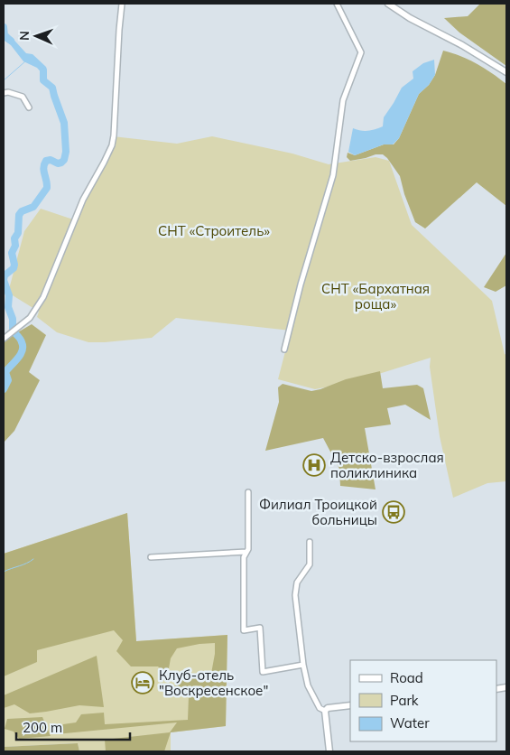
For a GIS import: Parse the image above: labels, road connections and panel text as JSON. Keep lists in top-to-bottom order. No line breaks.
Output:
{"parks":["СНТ «Строитель»","СНТ «Бархатная роща»"],"places":{"hospital":["Детско-взрослая поликлиника"],"bus stop":["Филиал Троицкой больницы"],"hotel":["Клуб-отель \"Воскресенское\""]},"legend":["Road","Park","Water"],"scale_bar":"200 m","north":"left"}
